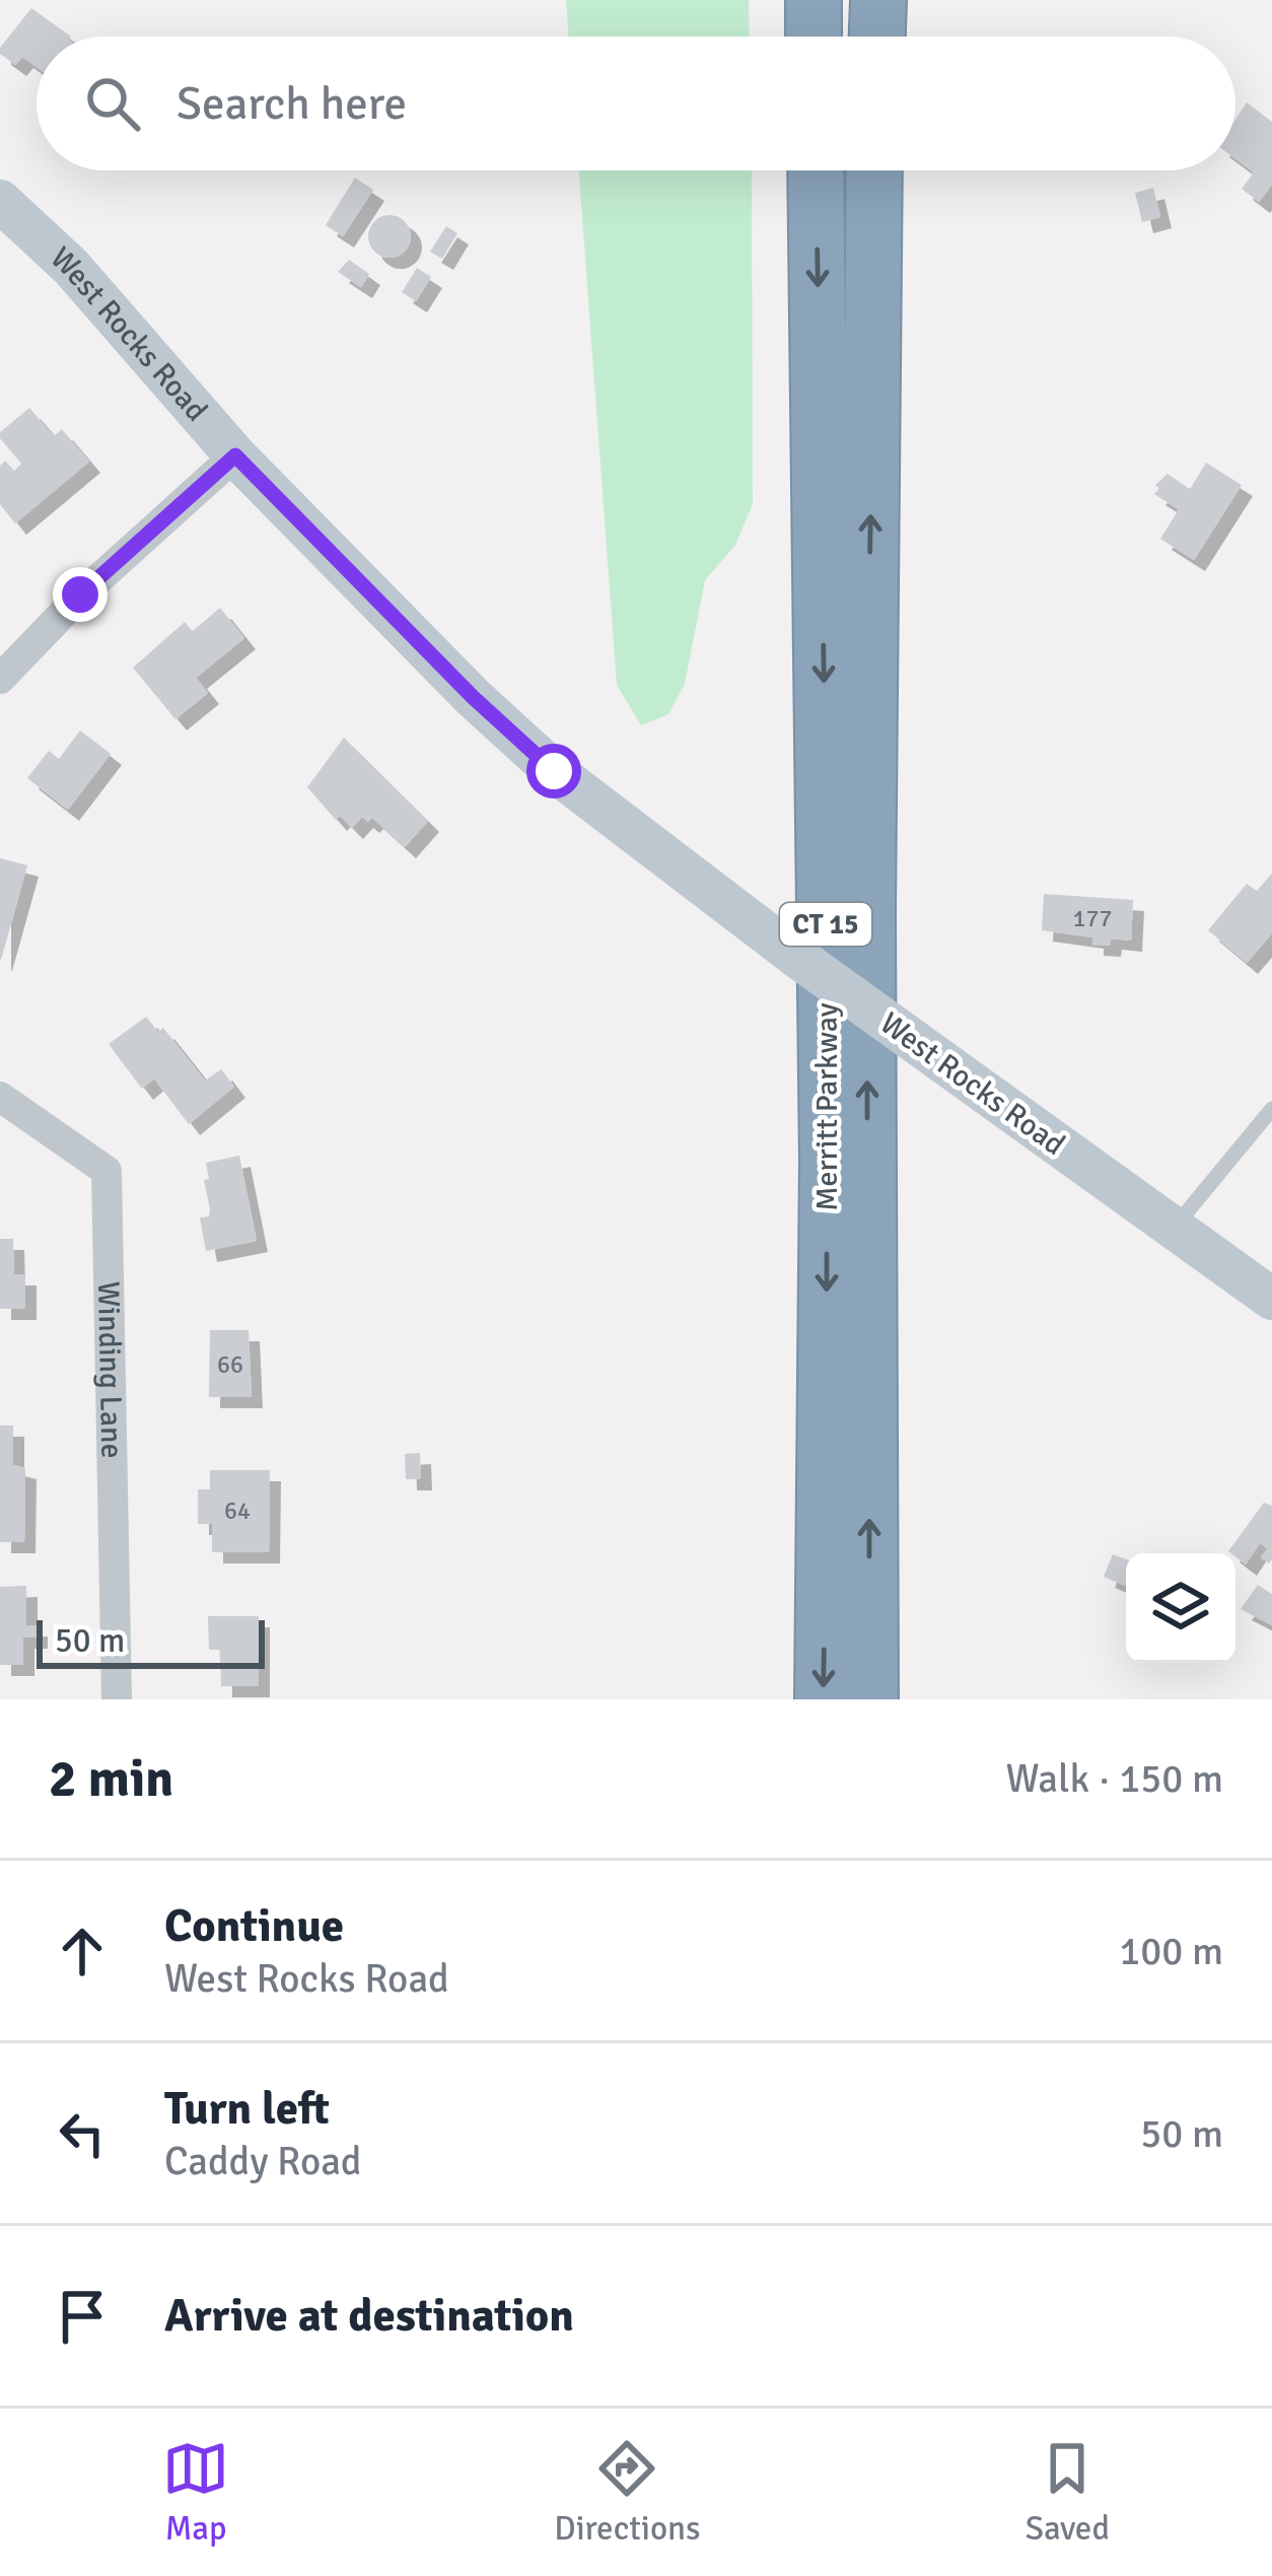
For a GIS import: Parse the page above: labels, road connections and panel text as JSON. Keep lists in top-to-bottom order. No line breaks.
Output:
{"streets":{"highway":["CT 15","Merritt Parkway"],"main road":["West Rocks Road"],"street":["Winding Lane"]},"house_numbers":["177","66","64"],"scale_bar":"50 m","page":{"search":"Search here","scale":"50 m","heading":["2 min","Walk · 150 m"],"list":[["Continue","West Rocks Road","100 m"],["Turn left","Caddy Road","50 m"],"Arrive at destination"],"nav":["Map","Directions","Saved"]}}
